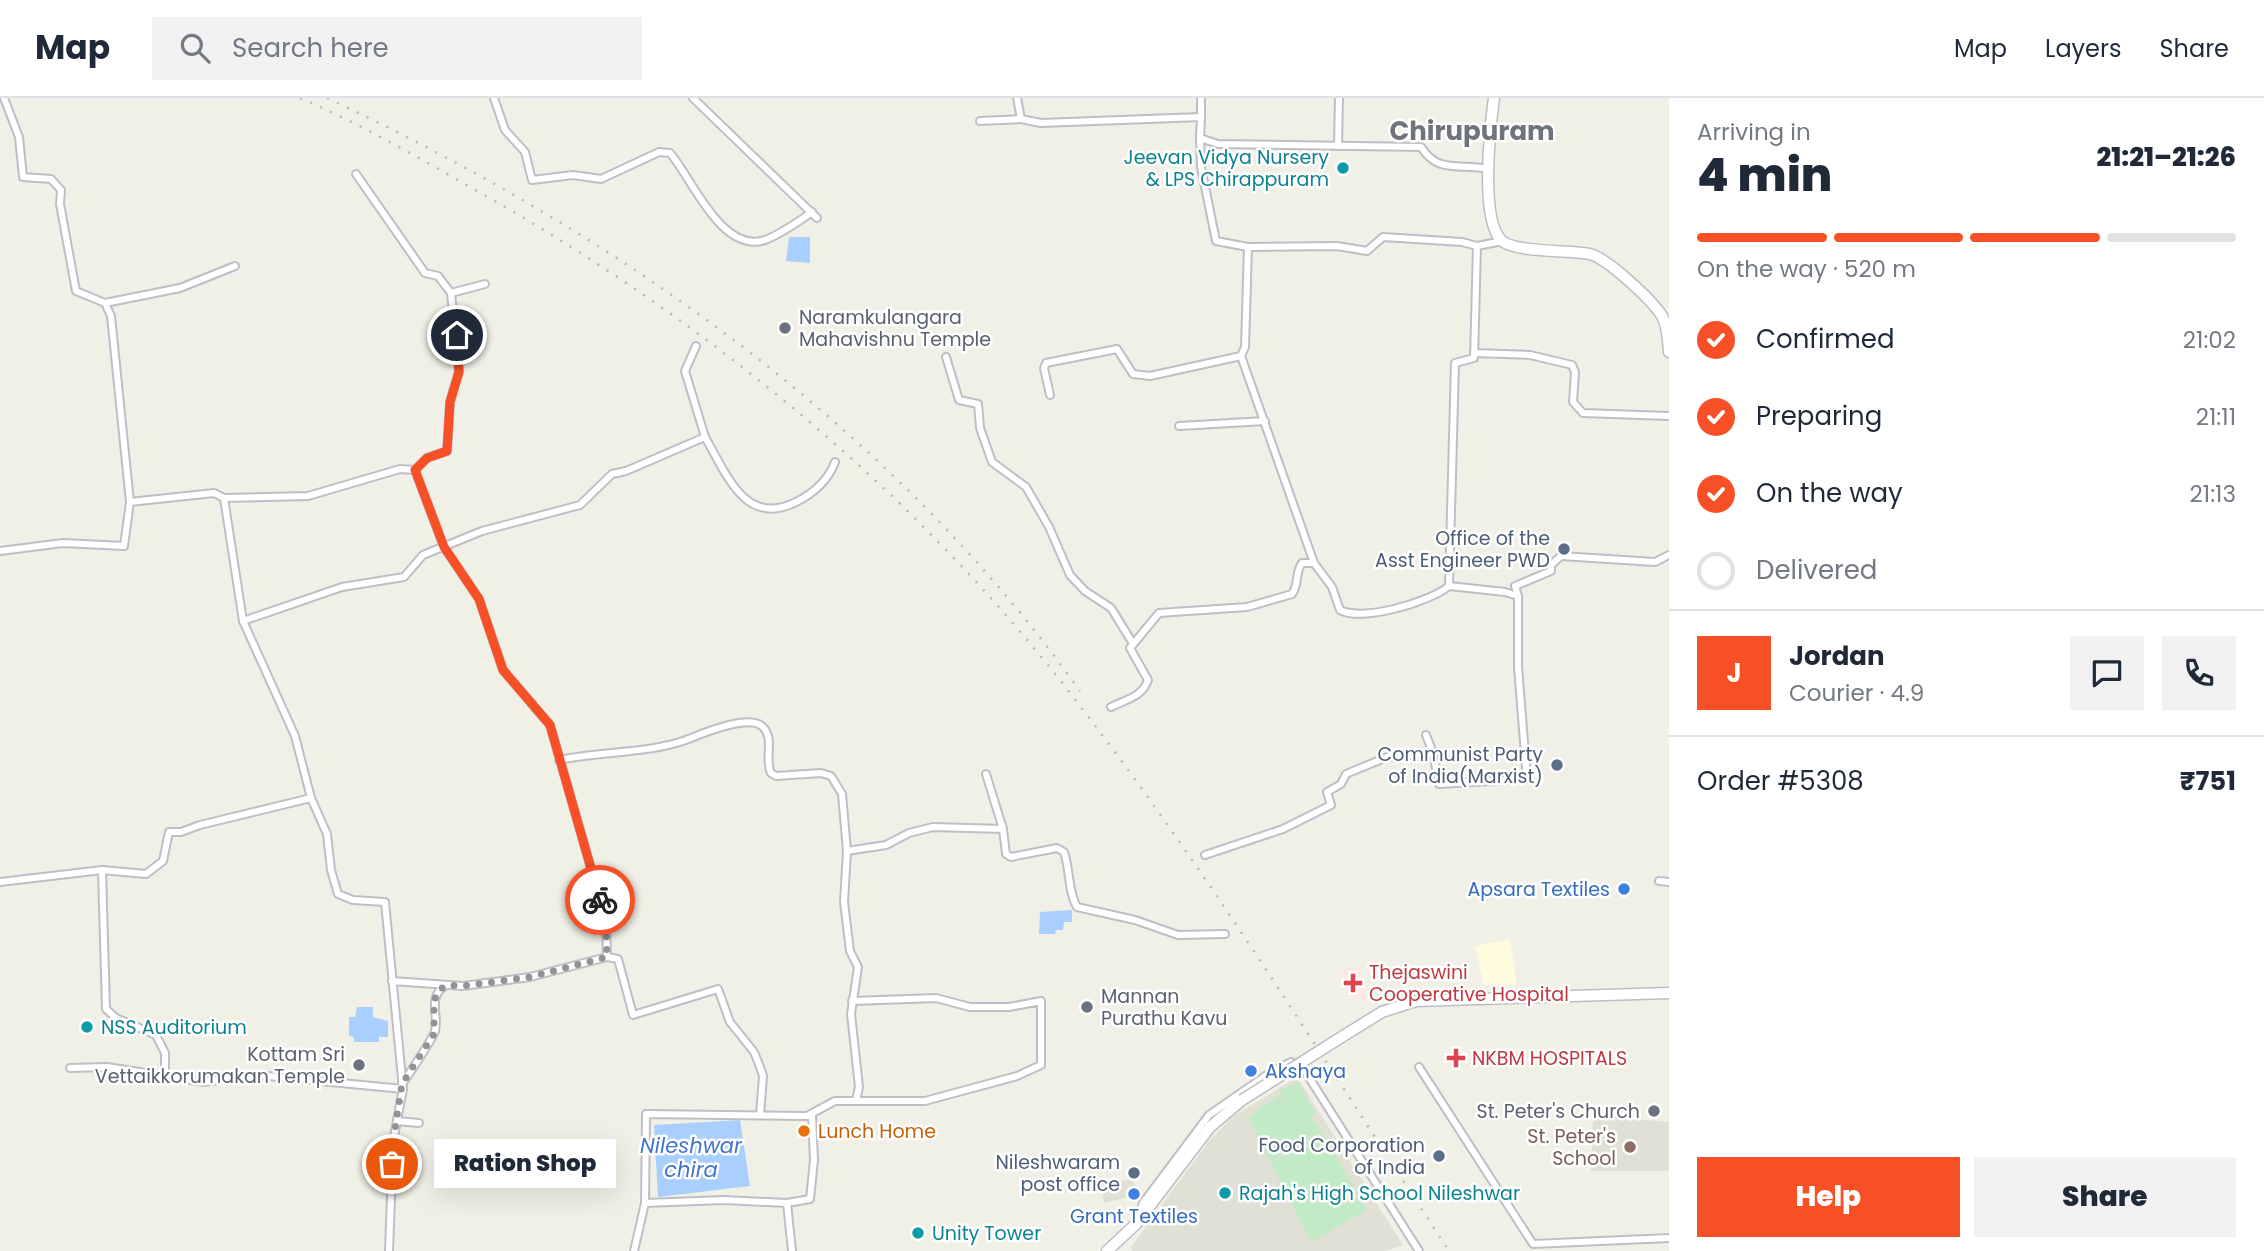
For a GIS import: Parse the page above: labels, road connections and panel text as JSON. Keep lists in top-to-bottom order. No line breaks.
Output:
{"districts":["Chirupuram"],"water":["Nileshwar chira"],"places":{"other":["Jeevan Vidya Nursery & LPS Chirappuram","Naramkulangara Mahavishnu Temple","Office of the Asst Engineer PWD","Communist Party of India(Marxist)","Apsara Textiles","Mannan Purathu Kavu","NSS Auditorium","Kottam Sri Vettaikkorumakan Temple","Akshaya","St. Peter's Church","Lunch Home","St. Peter's School","Food Corporation of India","Ration Shop","Nileshwaram post office","Rajah's High School Nileshwar","Grant Textiles","Unity Tower"],"health":["Thejaswini Cooperative Hospital","NKBM HOSPITALS"]},"page":{"header":"Map","search":"Search here","nav":["Map","Layers","Share"],"heading":["4 min","Arriving in","21:21–21:26"],"panel":["Jordan","Courier · 4.9","Order #5308","₹751"],"bar":"On the way · 520 m","list":[["Confirmed","21:02"],["Preparing","21:11"],["On the way","21:13"],"Delivered"],"round":"J","bubble":"Ration Shop","buttons":["Help","Share"]}}
